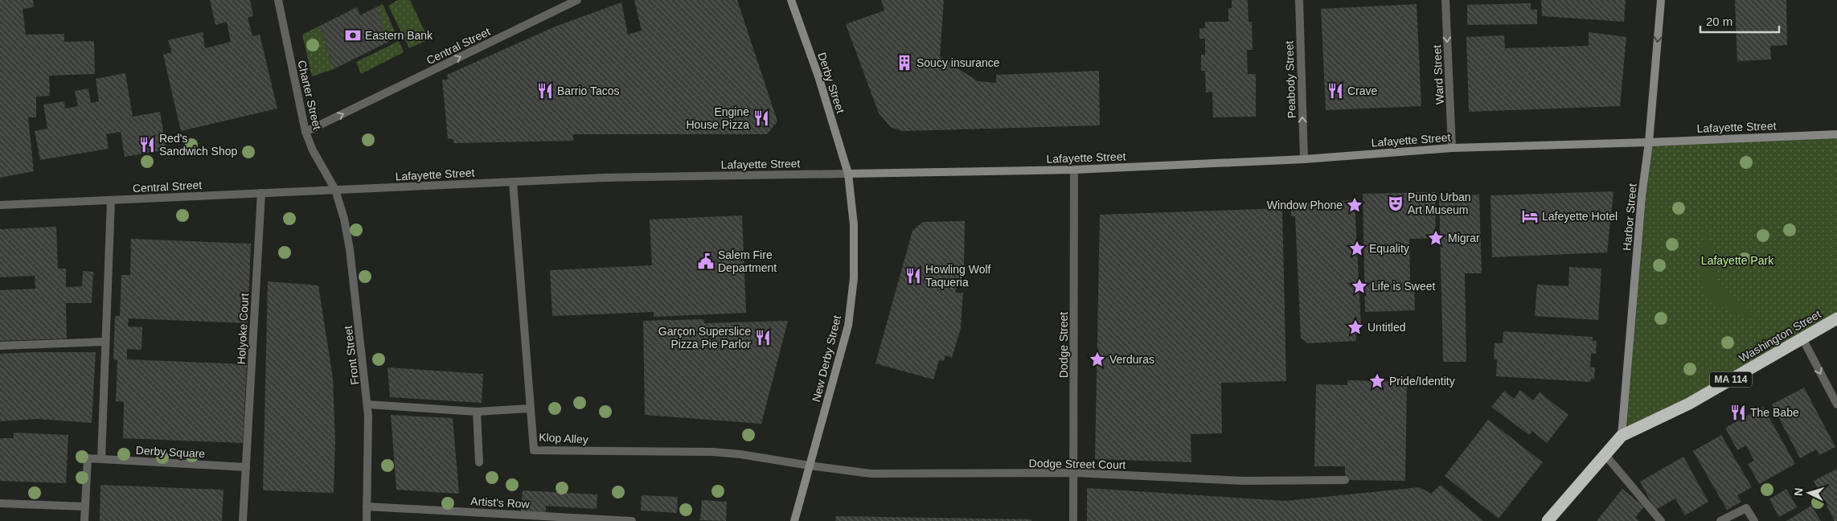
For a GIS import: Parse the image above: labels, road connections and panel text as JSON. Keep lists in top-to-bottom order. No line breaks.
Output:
{"streets":{"highway":["Washington Street","MA 114"],"main road":["Derby Street","Lafayette Street","Harbor Street","New Derby Street"],"street":["Central Street","Ward Street","Peabody Street","Charter Street","Holyoke Court","Dodge Street","Front Street","Klop Alley","Derby Square","Dodge Street Court","Artist's Row"]},"crossings":[["Central Street","Charter Street"],["Central Street","Lafayette Street"],["Central Street","Holyoke Court"],["Central Street","Front Street"],["Ward Street","Lafayette Street"],["Peabody Street","Lafayette Street"],["Derby Street","Lafayette Street"],["Derby Street","New Derby Street"],["Charter Street","Lafayette Street"],["Charter Street","Front Street"],["Lafayette Street","Harbor Street"],["Lafayette Street","Dodge Street"],["Lafayette Street","Front Street"],["Lafayette Street","New Derby Street"],["Lafayette Street","Klop Alley"],["Harbor Street","Washington Street"],["Holyoke Court","Derby Square"],["Dodge Street","Dodge Street Court"],["Front Street","Artist's Row"],["New Derby Street","Klop Alley"],["New Derby Street","Dodge Street Court"],["Klop Alley","Dodge Street Court"]],"one_way":["Central Street","Ward Street","Peabody Street"],"parks":["Lafayette Park"],"places":{"bank":["Eastern Bank"],"building":["Soucy insurance"],"restaurant":["Barrio Tacos","Crave","Engine House Pizza","Red's Sandwich Shop","Howling Wolf Taqueria","Garçon Superslice Pizza Pie Parlor","The Babe"],"theatre":["Punto Urban Art Museum"],"place":["Window Phone","Migrar","Equality","Life is Sweet","Untitled","Verduras","Pride/Identity"],"hotel":["Lafeyette Hotel"],"public building":["Salem Fire Department"]},"scale_bar":"20 m","north":"left"}
